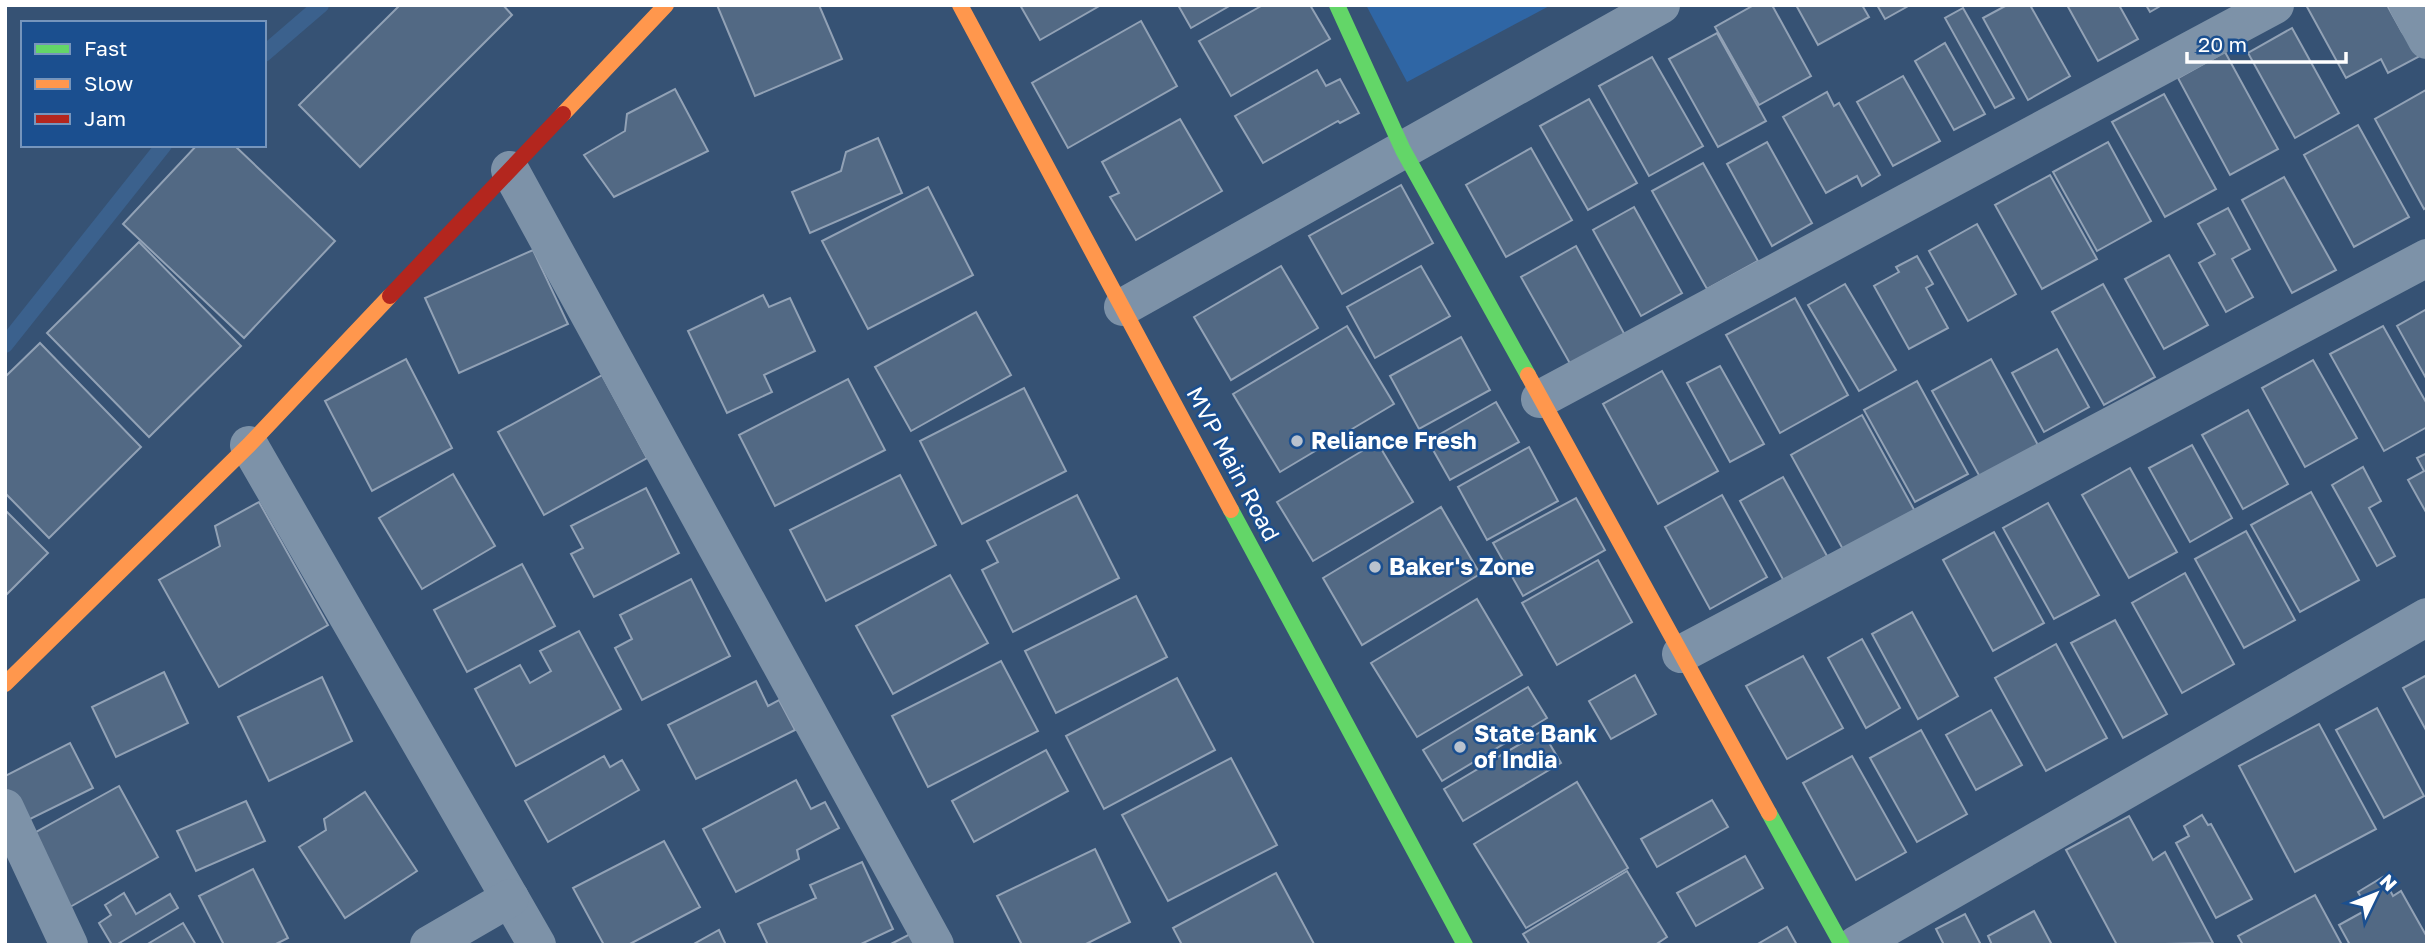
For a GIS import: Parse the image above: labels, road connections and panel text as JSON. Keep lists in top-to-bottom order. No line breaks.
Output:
{"streets":{"street":["MVP Main Road"]},"places":["Reliance Fresh","Baker's Zone","State Bank of India"],"legend":["Fast","Slow","Jam"],"scale_bar":"20 m","north":"top right"}
